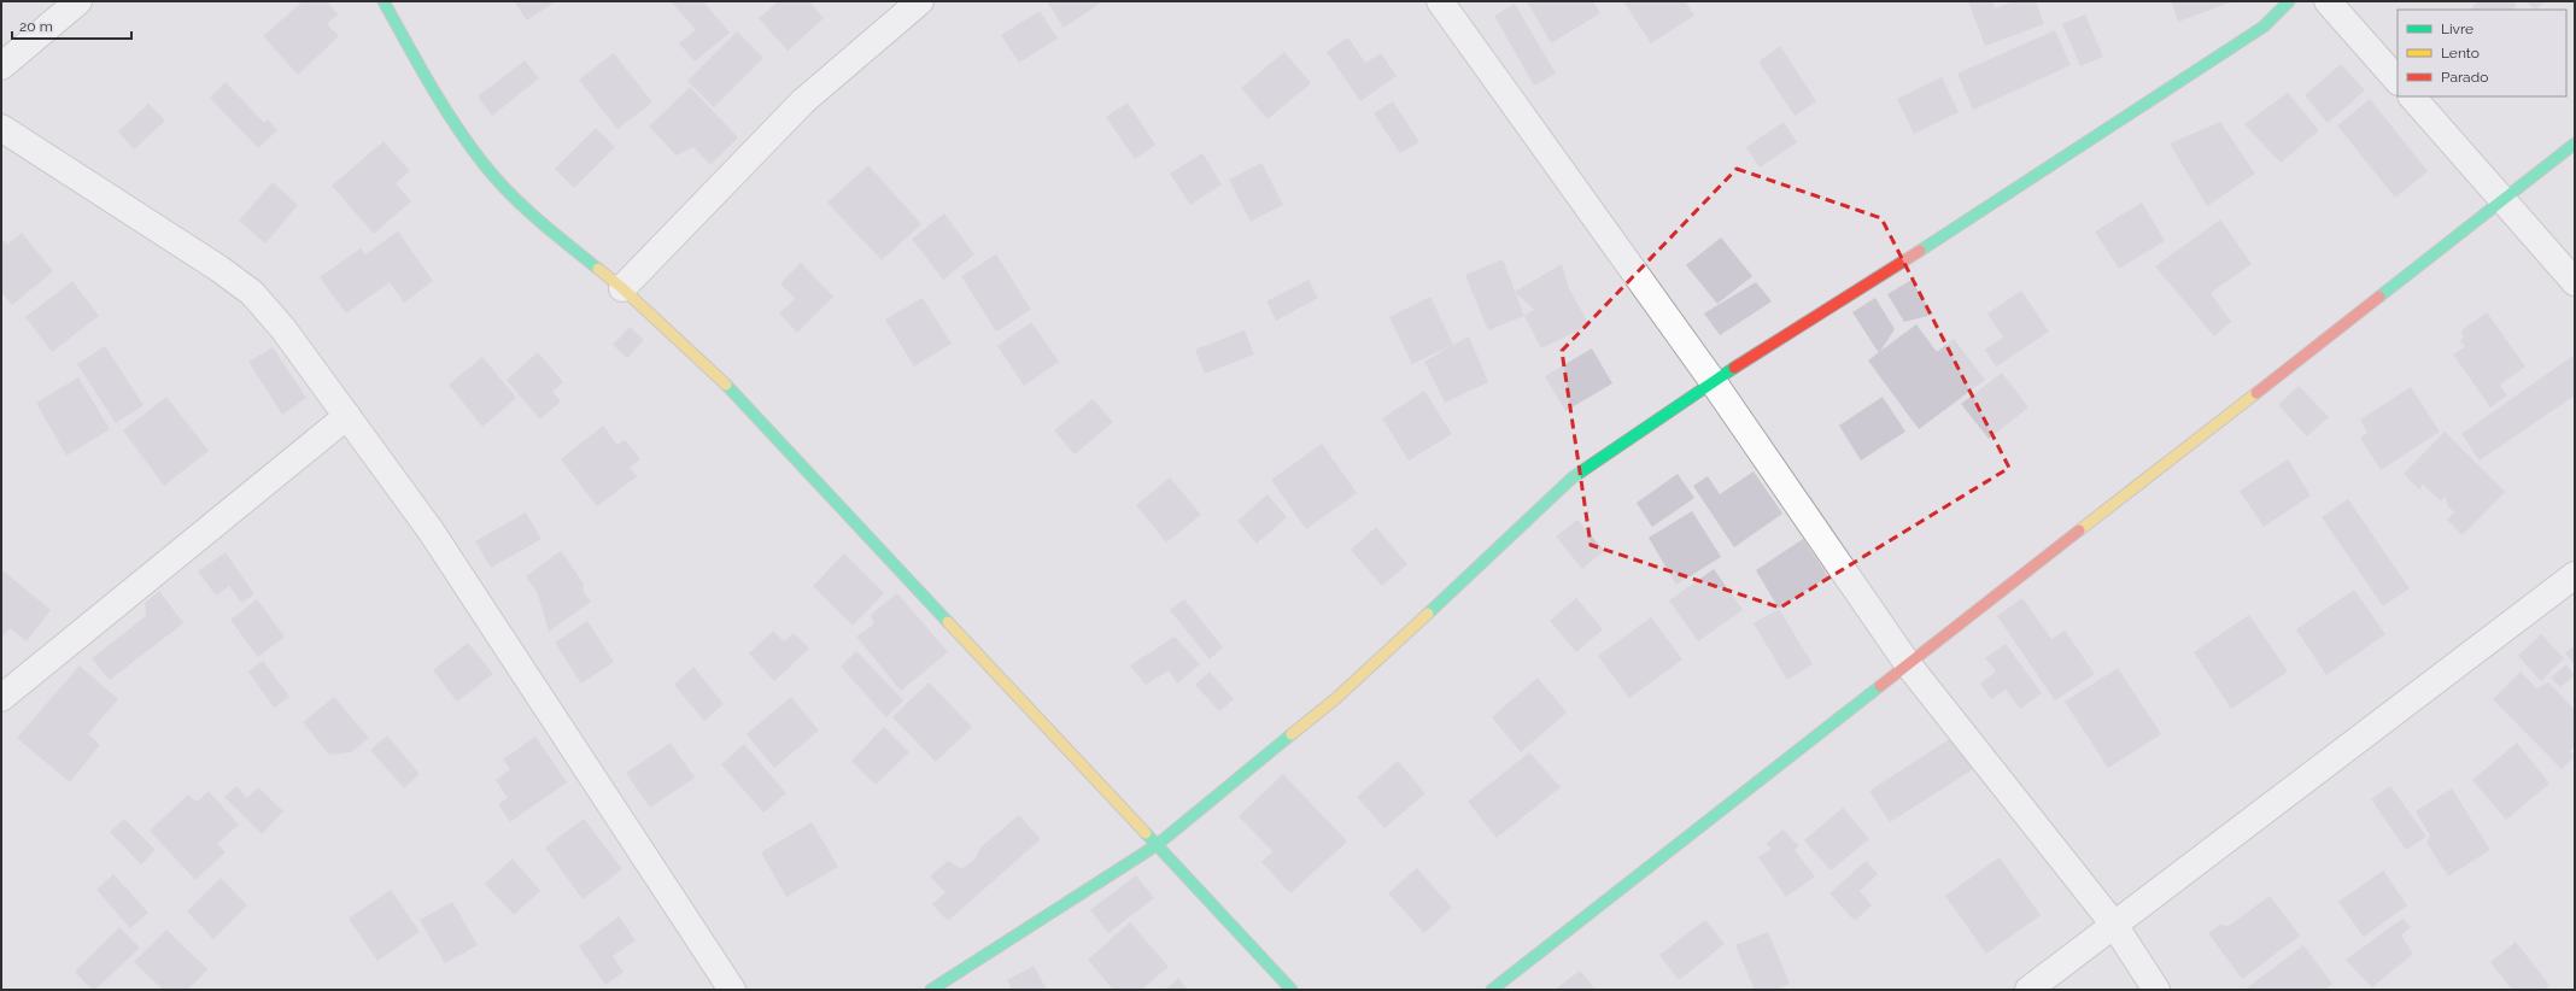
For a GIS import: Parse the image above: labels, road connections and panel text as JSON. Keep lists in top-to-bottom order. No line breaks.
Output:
{"legend":["Livre","Lento","Parado"],"scale_bar":"20 m"}
